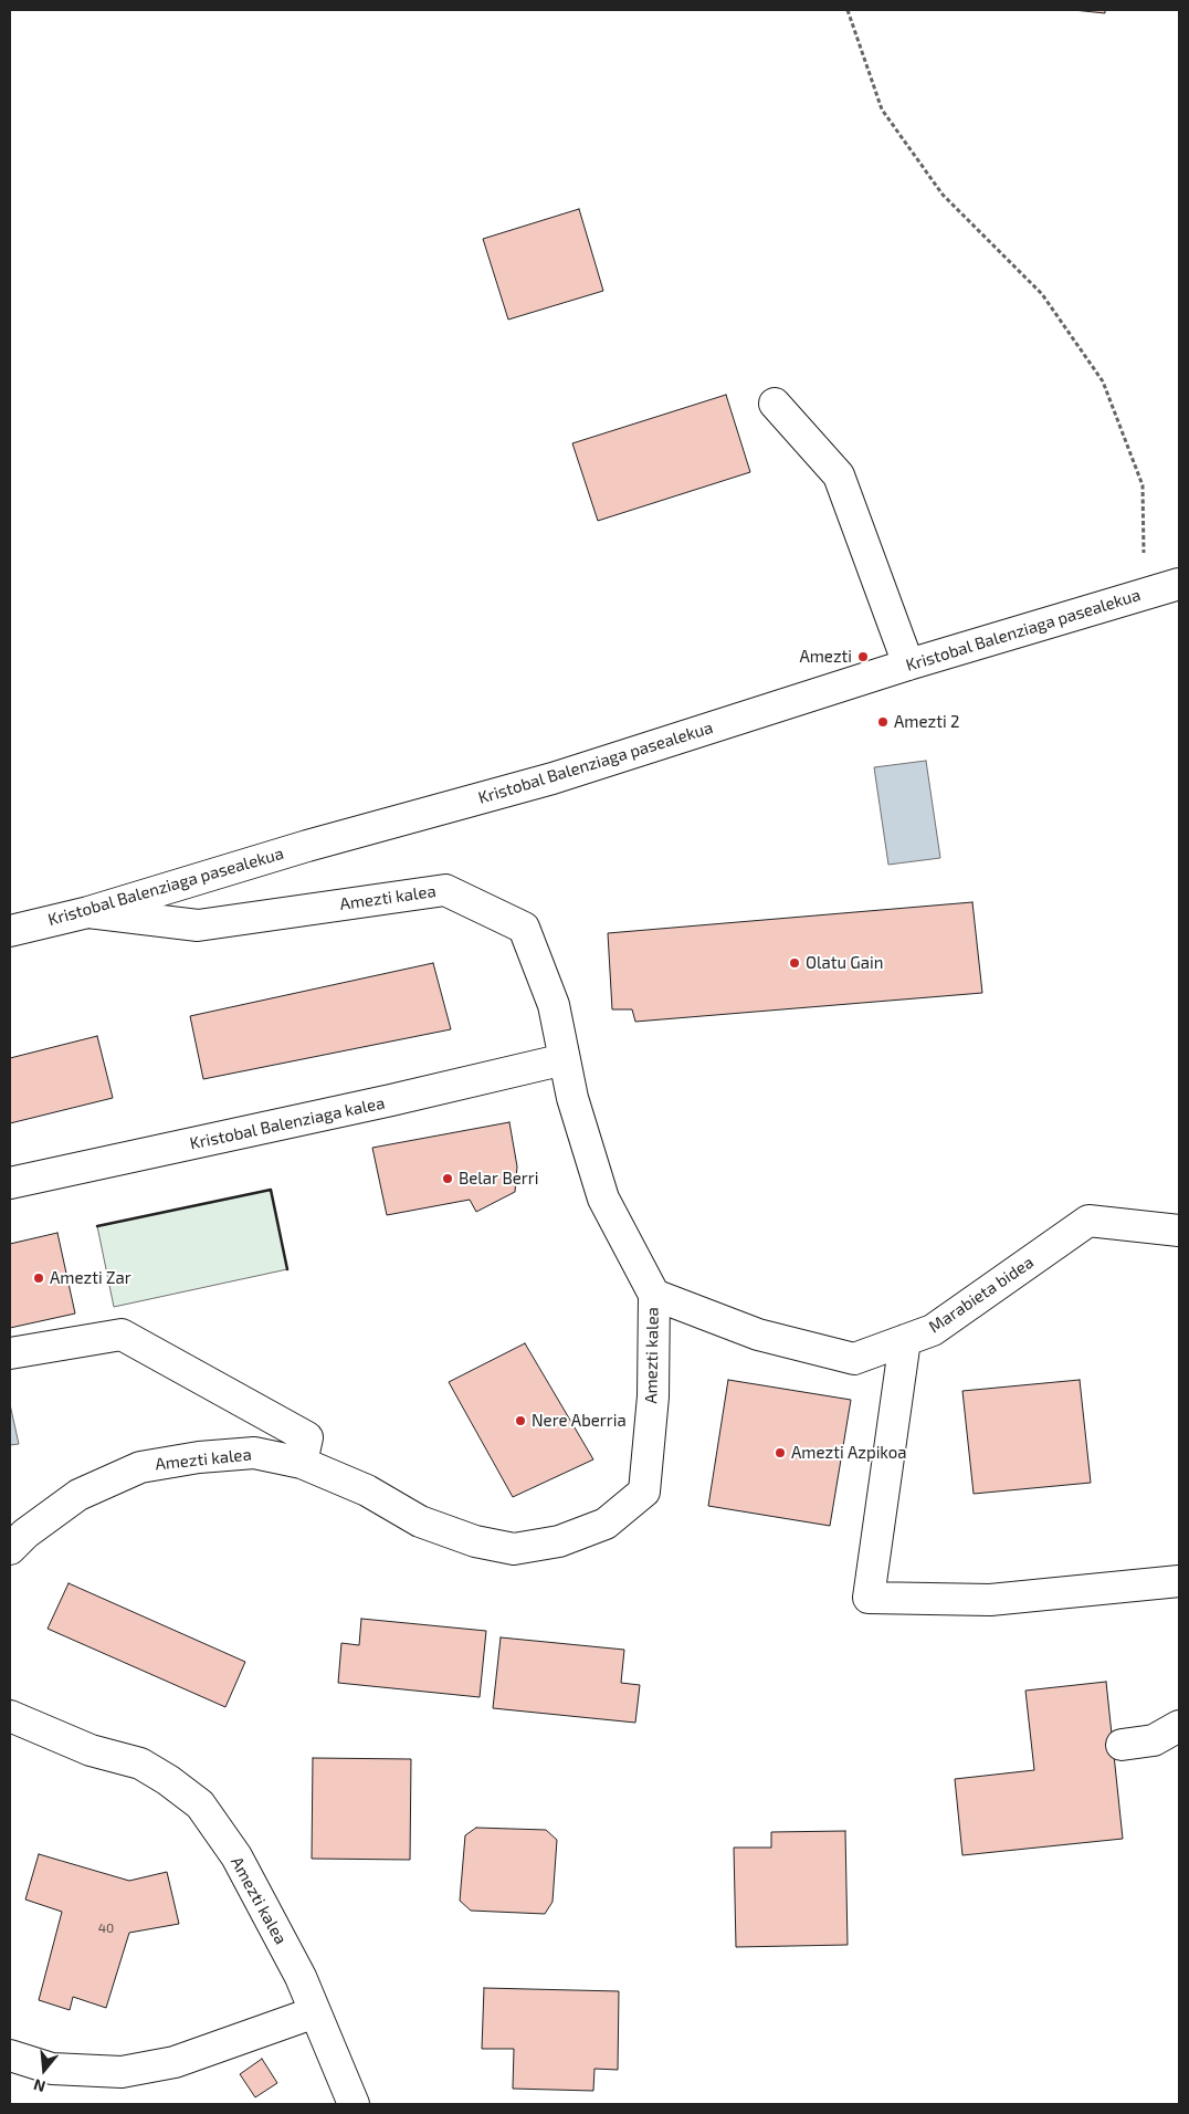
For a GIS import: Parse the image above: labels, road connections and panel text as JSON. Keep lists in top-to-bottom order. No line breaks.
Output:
{"streets":{"street":["Kristobal Balenziaga pasealekua","Amezti kalea","Kristobal Balenziaga kalea","Marabieta bidea"]},"crossings":[["Kristobal Balenziaga pasealekua","Amezti kalea"],["Amezti kalea","Kristobal Balenziaga kalea"],["Amezti kalea","Marabieta bidea"]],"places":["Amezti","Amezti 2","Olatu Gain","Belar Berri","Amezti Zar","Nere Aberria","Amezti Azpikoa"],"house_numbers":["40"],"north":"bottom"}
